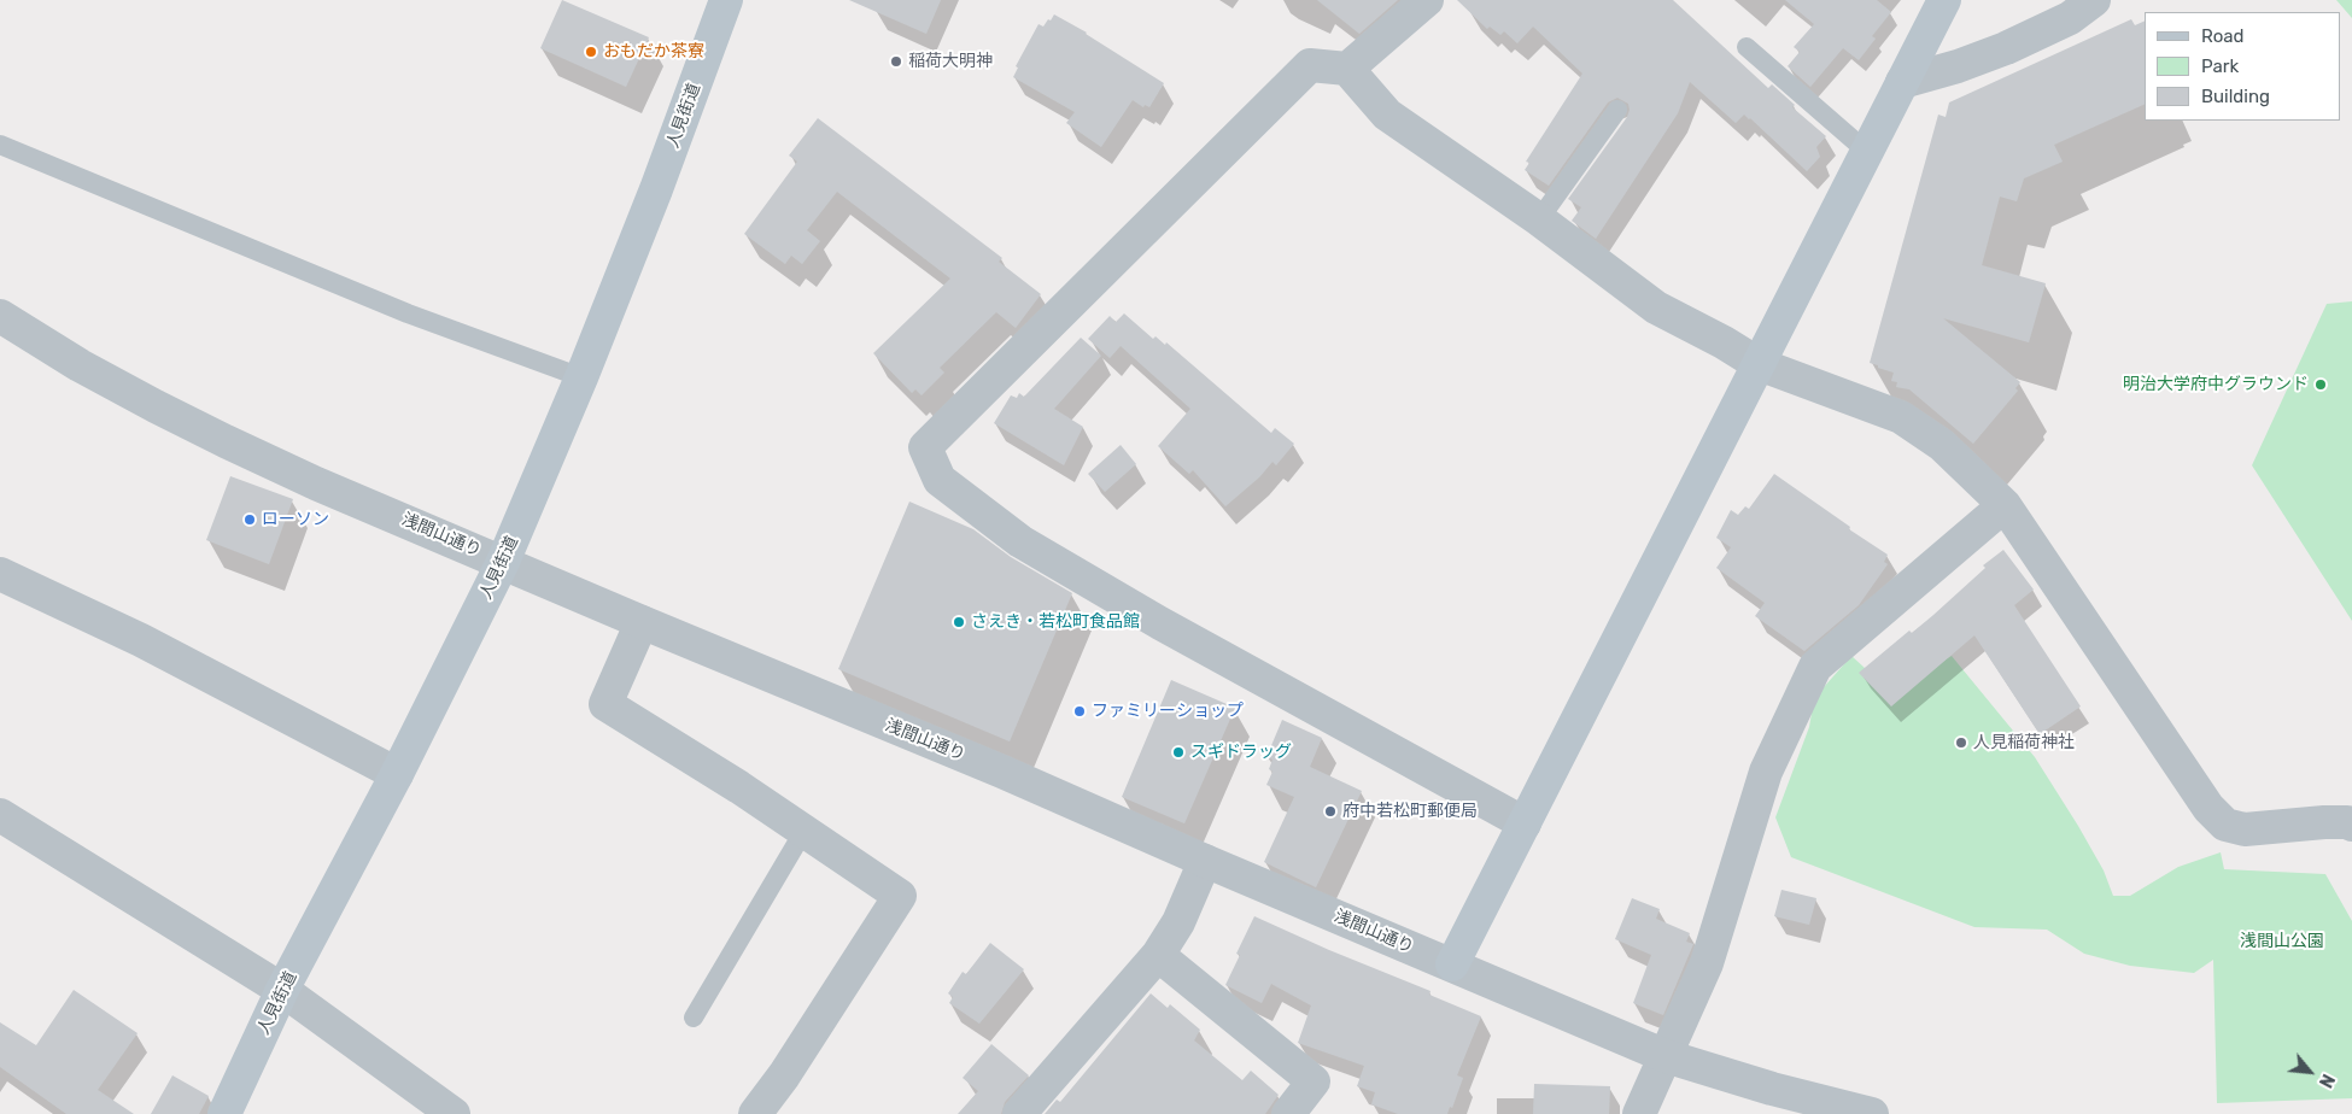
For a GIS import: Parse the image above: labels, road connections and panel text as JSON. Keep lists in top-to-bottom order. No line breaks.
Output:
{"streets":{"main road":["人見街道"],"street":["浅間山通り"]},"crossings":[["人見街道","浅間山通り"]],"parks":["浅間山公園"],"places":["おもだか茶寮","稲荷大明神","明治大学府中グラウンド","ローソン","さえき・若松町食品館","ファミリーショップ","人見稲荷神社","スギドラッグ","府中若松町郵便局"],"legend":["Road","Park","Building"],"north":"bottom right"}
